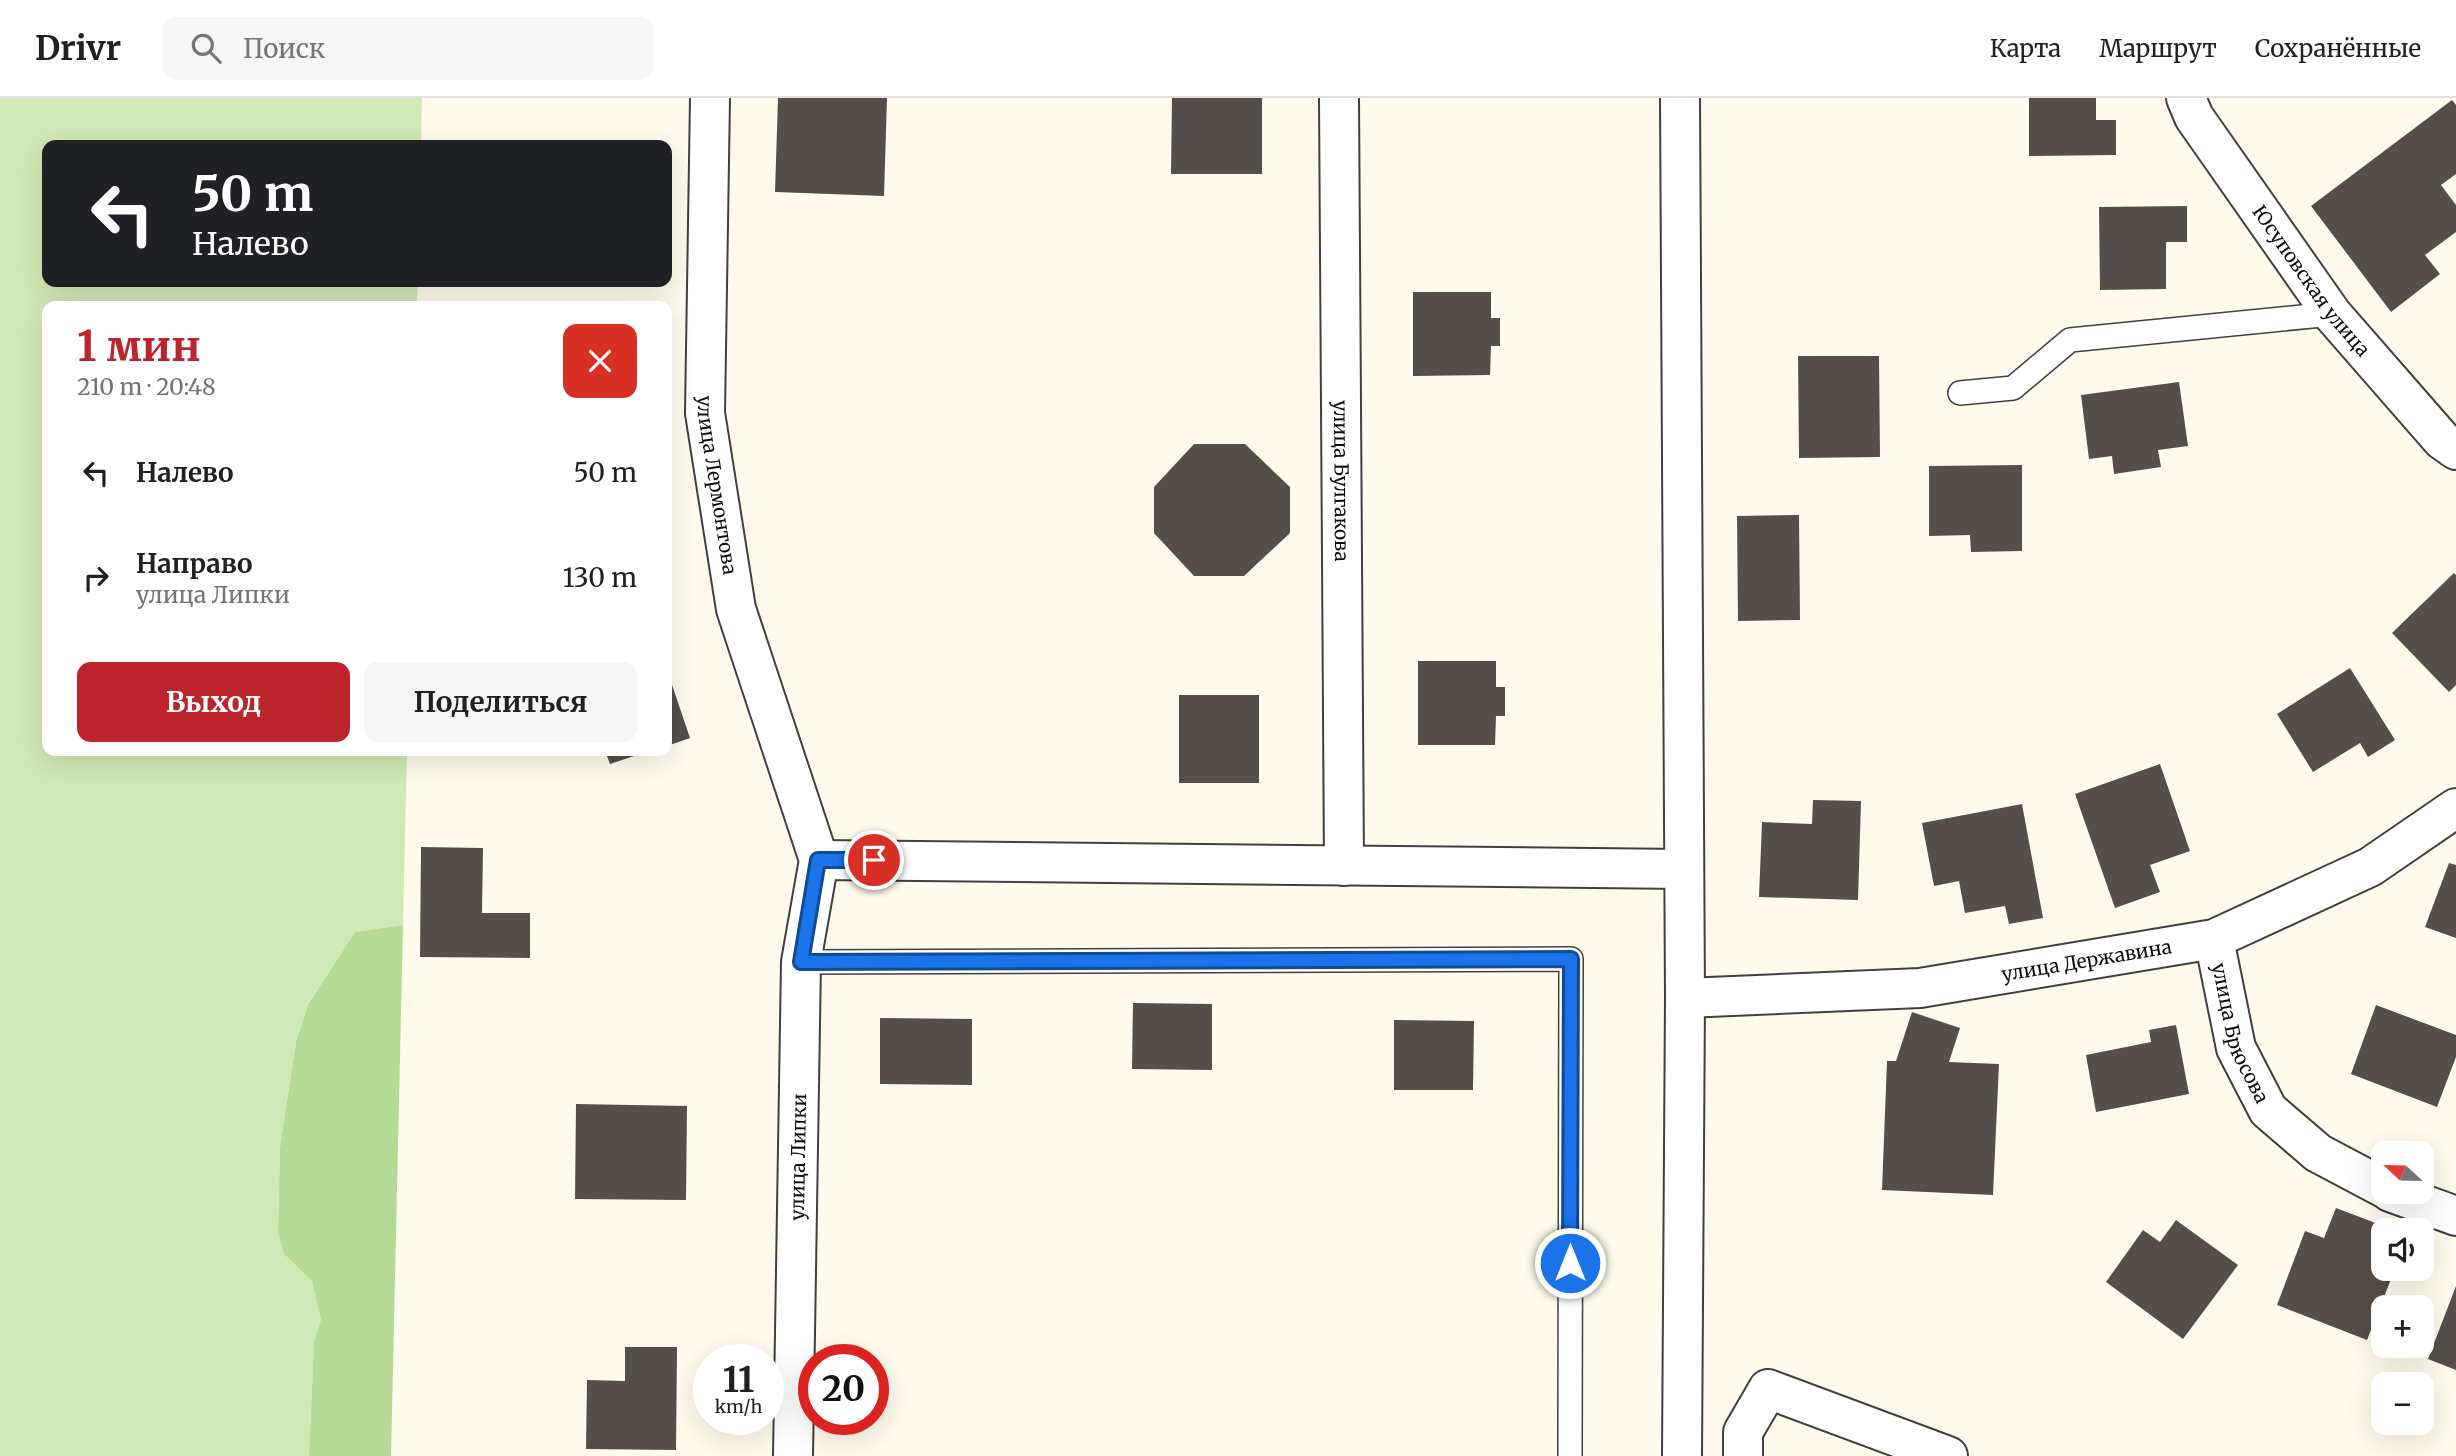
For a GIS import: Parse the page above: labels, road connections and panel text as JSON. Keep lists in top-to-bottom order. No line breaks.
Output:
{"streets":{"street":["Юсуповская улица","улица Булгакова","улица Лермонтова","улица Державина","улица Брюсова","улица Липки"]},"crossings":[["улица Лермонтова","улица Липки"],["улица Державина","улица Брюсова"]],"north":"left","page":{"header":"Drivr","search":"Поиск","nav":["Карта","Маршрут","Сохранённые"],"turn":["50 m","Налево"],"heading":["1 мин","210 m · 20:48"],"list":[{"name":"Налево","value":"50 m"},{"name":"Направо","note":"улица Липки","value":"130 m"}],"buttons":["Выход","Поделиться"],"map_buttons":["+","−"],"speed":"11 km/h","limit":"20"}}
